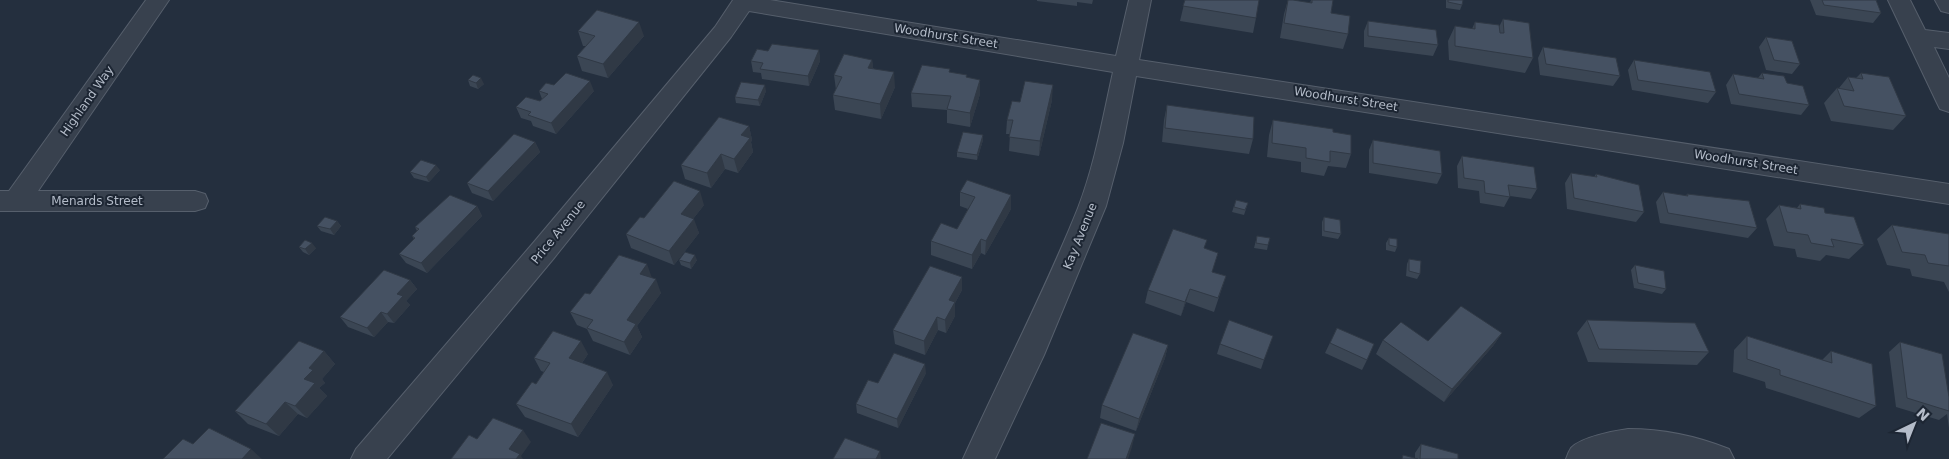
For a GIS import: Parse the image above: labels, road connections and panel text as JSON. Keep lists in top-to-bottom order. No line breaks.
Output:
{"streets":{"street":["Woodhurst Street","Highland Way","Menards Street","Price Avenue","Kay Avenue"]},"crossings":[["Woodhurst Street","Price Avenue"],["Woodhurst Street","Kay Avenue"],["Highland Way","Menards Street"]],"north":"top right"}
